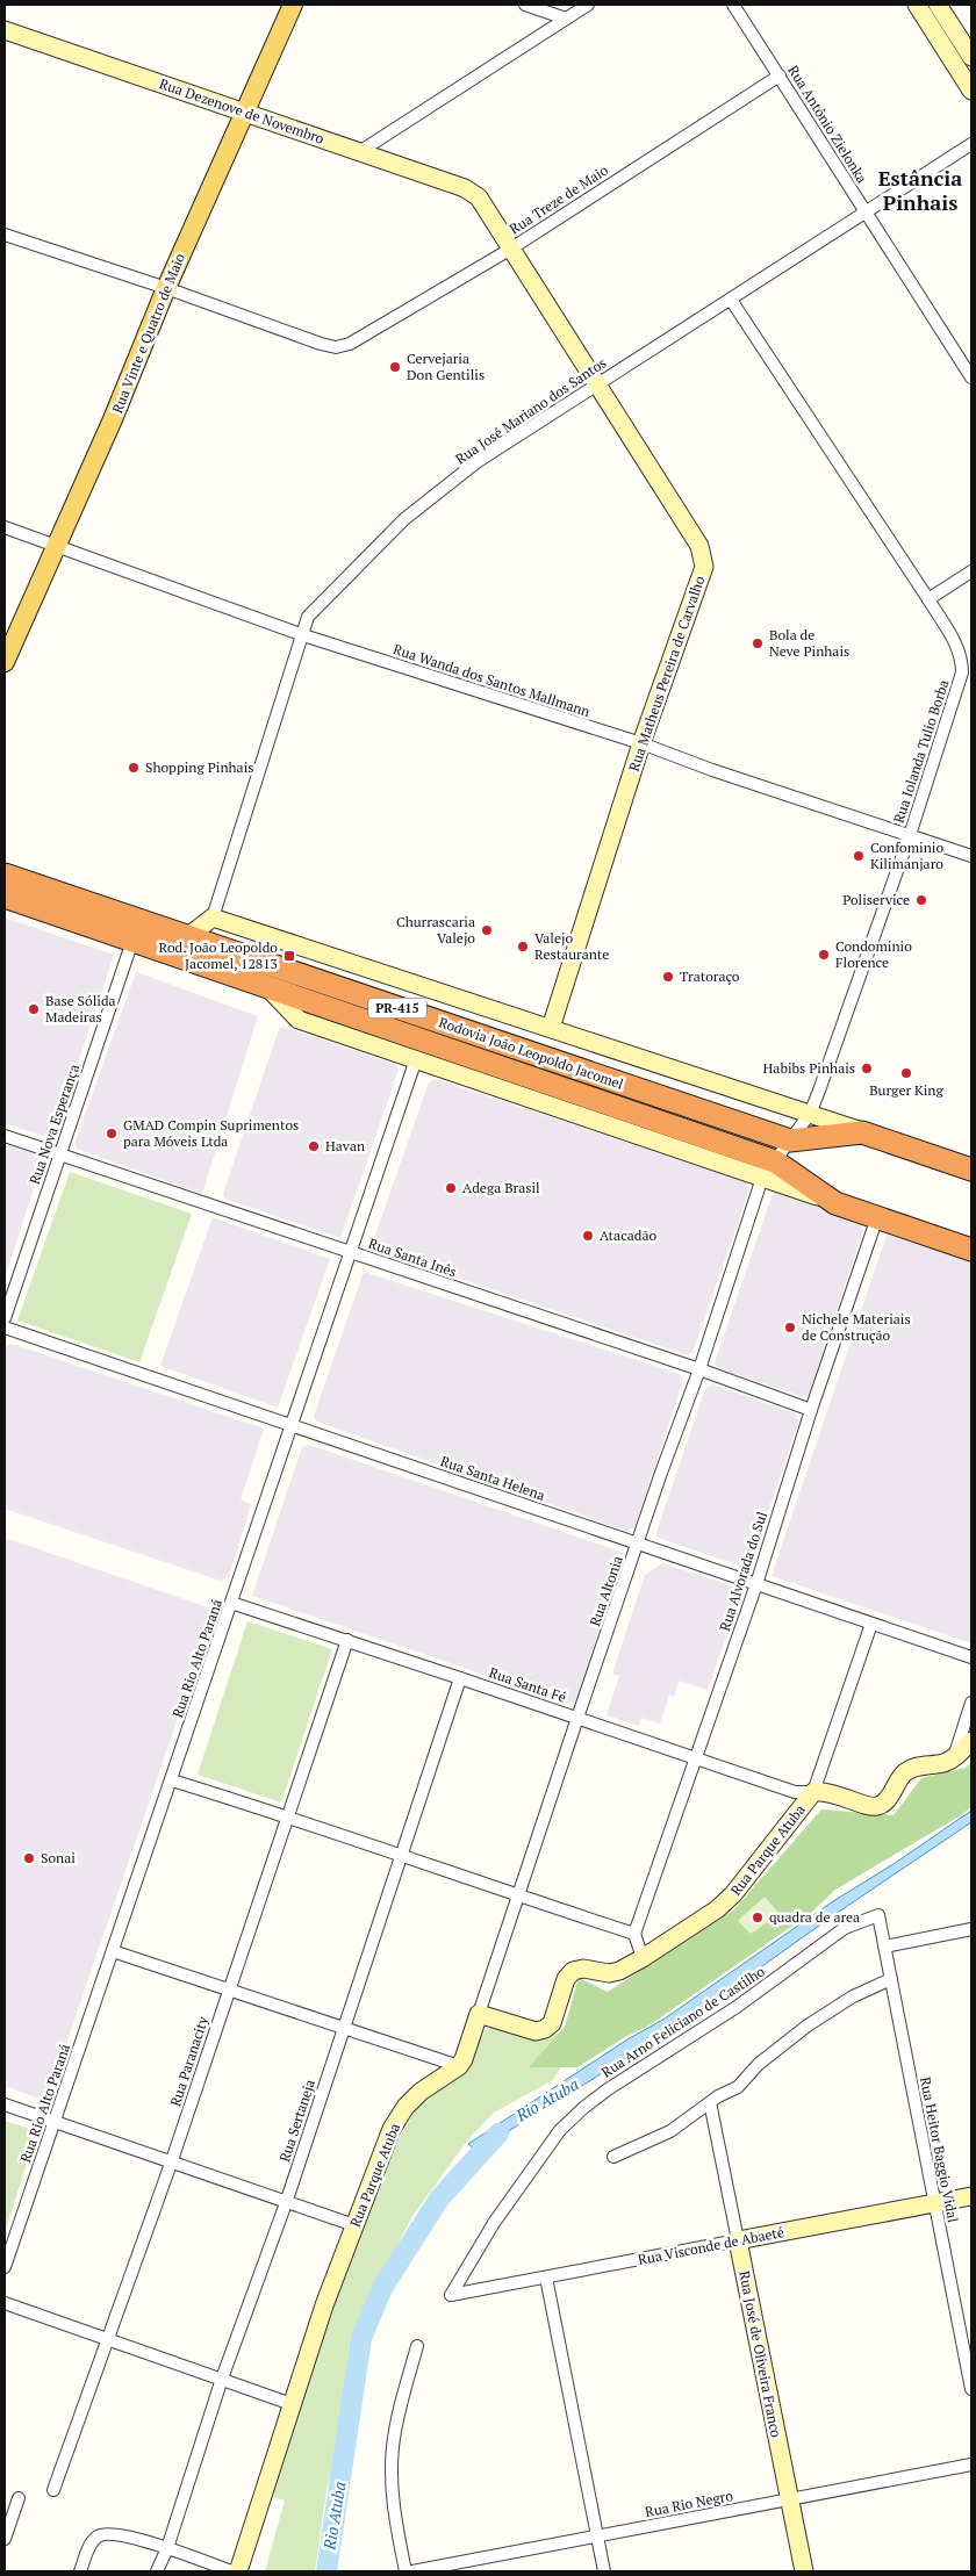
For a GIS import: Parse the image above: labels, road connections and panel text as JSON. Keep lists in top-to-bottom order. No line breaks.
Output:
{"streets":{"highway":["PR-415","Rodovia João Leopoldo Jacomel"],"main road":["Rua Vinte e Quatro de Maio"],"street":["Rua Dezenove de Novembro","Rua Antônio Zielonka","Rua Treze de Maio","Rua José Mariano dos Santos","Rua Matheus Pereira de Carvalho","Rua Wanda dos Santos Mallmann","Rua Iolanda Tulio Borba","Rua Nova Esperança","Rua Santa Inês","Rua Santa Helena","Rua Alvorada do Sul","Rua Altonia","Rua Rio Alto Paraná","Rua Santa Fé","Rua Parque Atuba","Rua Arno Feliciano de Castilho","Rua Paranacity","Rua Sertaneja","Rua Heitor Baggio Vidal","Rua Visconde de Abaeté","Rua José de Oliveira Franco","Rua Rio Negro"]},"crossings":[["Rua Dezenove de Novembro","Rua Vinte e Quatro de Maio"],["Rua Dezenove de Novembro","Rua Matheus Pereira de Carvalho"],["Rua Antônio Zielonka","Rua Treze de Maio"],["Rua Antônio Zielonka","Rua José Mariano dos Santos"],["Rua Treze de Maio","Rua Vinte e Quatro de Maio"],["Rua Treze de Maio","Rua Matheus Pereira de Carvalho"],["Rua Vinte e Quatro de Maio","Rua Wanda dos Santos Mallmann"],["Rua José Mariano dos Santos","Rua Matheus Pereira de Carvalho"],["Rua José Mariano dos Santos","Rua Wanda dos Santos Mallmann"],["Rua José Mariano dos Santos","Rua Iolanda Tulio Borba"],["Rua José Mariano dos Santos","Rodovia João Leopoldo Jacomel"],["Rua Matheus Pereira de Carvalho","Rua Wanda dos Santos Mallmann"],["Rua Matheus Pereira de Carvalho","Rodovia João Leopoldo Jacomel"],["Rua Wanda dos Santos Mallmann","Rua Iolanda Tulio Borba"],["Rua Iolanda Tulio Borba","Rodovia João Leopoldo Jacomel"],["Rua Iolanda Tulio Borba","Rua Altonia"],["Rodovia João Leopoldo Jacomel","Rua Nova Esperança"],["Rodovia João Leopoldo Jacomel","Rua Alvorada do Sul"],["Rodovia João Leopoldo Jacomel","Rua Altonia"],["Rodovia João Leopoldo Jacomel","Rua Rio Alto Paraná"],["Rua Nova Esperança","Rua Santa Inês"],["Rua Santa Inês","Rua Alvorada do Sul"],["Rua Santa Inês","Rua Altonia"],["Rua Santa Inês","Rua Rio Alto Paraná"],["Rua Santa Helena","Rua Alvorada do Sul"],["Rua Santa Helena","Rua Altonia"],["Rua Santa Helena","Rua Rio Alto Paraná"],["Rua Alvorada do Sul","Rua Santa Fé"],["Rua Altonia","Rua Santa Fé"],["Rua Altonia","Rua Parque Atuba"],["Rua Rio Alto Paraná","Rua Santa Fé"],["Rua Santa Fé","Rua Parque Atuba"],["Rua Santa Fé","Rua Paranacity"],["Rua Santa Fé","Rua Sertaneja"],["Rua Arno Feliciano de Castilho","Rua Heitor Baggio Vidal"],["Rua Arno Feliciano de Castilho","Rua Visconde de Abaeté"],["Rua Heitor Baggio Vidal","Rua Visconde de Abaeté"],["Rua Visconde de Abaeté","Rua José de Oliveira Franco"],["Rua José de Oliveira Franco","Rua Rio Negro"]],"districts":["Estância Pinhais"],"water":["Rio Atuba"],"places":{"other":["Cervejaria Don Gentilis","Bola de Neve Pinhais","Shopping Pinhais","Confominio Kilimanjaro","Poliservice","Churrascaria Valejo","Valejo Restaurante","Condominio Florence","Tratoraço","Base Sólida Madeiras","Habibs Pinhais","Burger King","GMAD Compin Suprimentos para Móveis Ltda","Havan","Adega Brasil","Atacadão","Nichele Materiais de Construção","Sonai","quadra de area"],"transit":["Rod. João Leopoldo Jacomel, 12813"]}}
